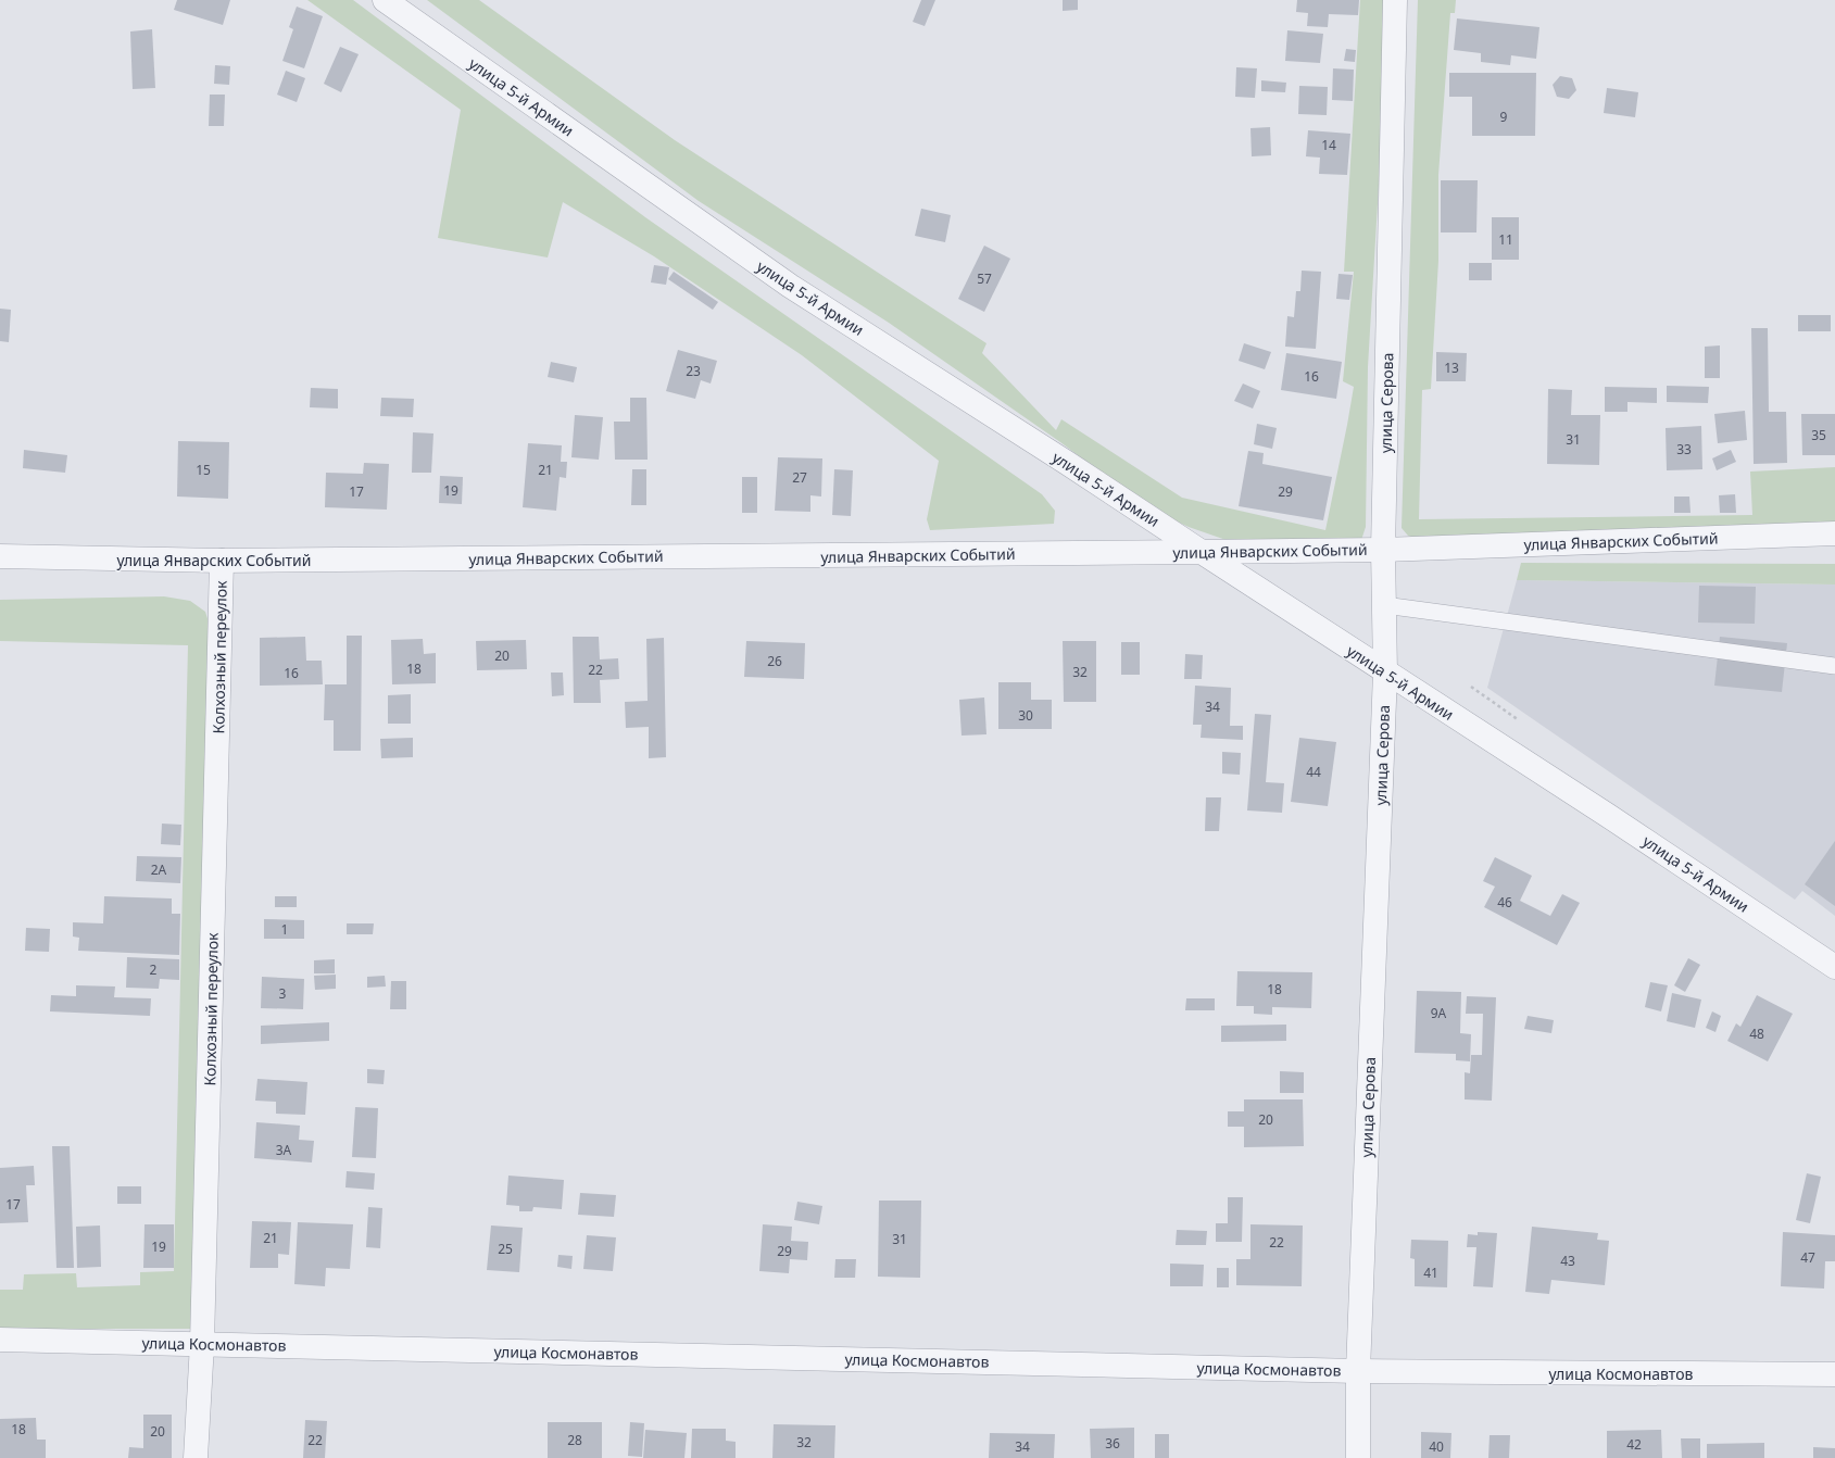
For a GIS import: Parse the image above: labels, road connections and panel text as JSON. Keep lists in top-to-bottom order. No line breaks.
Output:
{"streets":{"street":["улица 5-й Армии","улица Серова","улица Январских Событий","Колхозный переулок","улица Космонавтов"]},"crossings":[["улица 5-й Армии","улица Серова"],["улица 5-й Армии","улица Январских Событий"],["улица Серова","улица Январских Событий"],["улица Серова","улица Космонавтов"],["улица Январских Событий","Колхозный переулок"],["Колхозный переулок","улица Космонавтов"]],"house_numbers":["9","14","11","57","13","23","16","35","31","33","15","21","27","19","17","29","20","26","18","22","32","16","34","30","44","2А","46","1","2","18","3","9А","48","20","3А","17","21","31","22","19","25","29","47","43","41","18","20","22","28","32","36","42","34","40"]}
